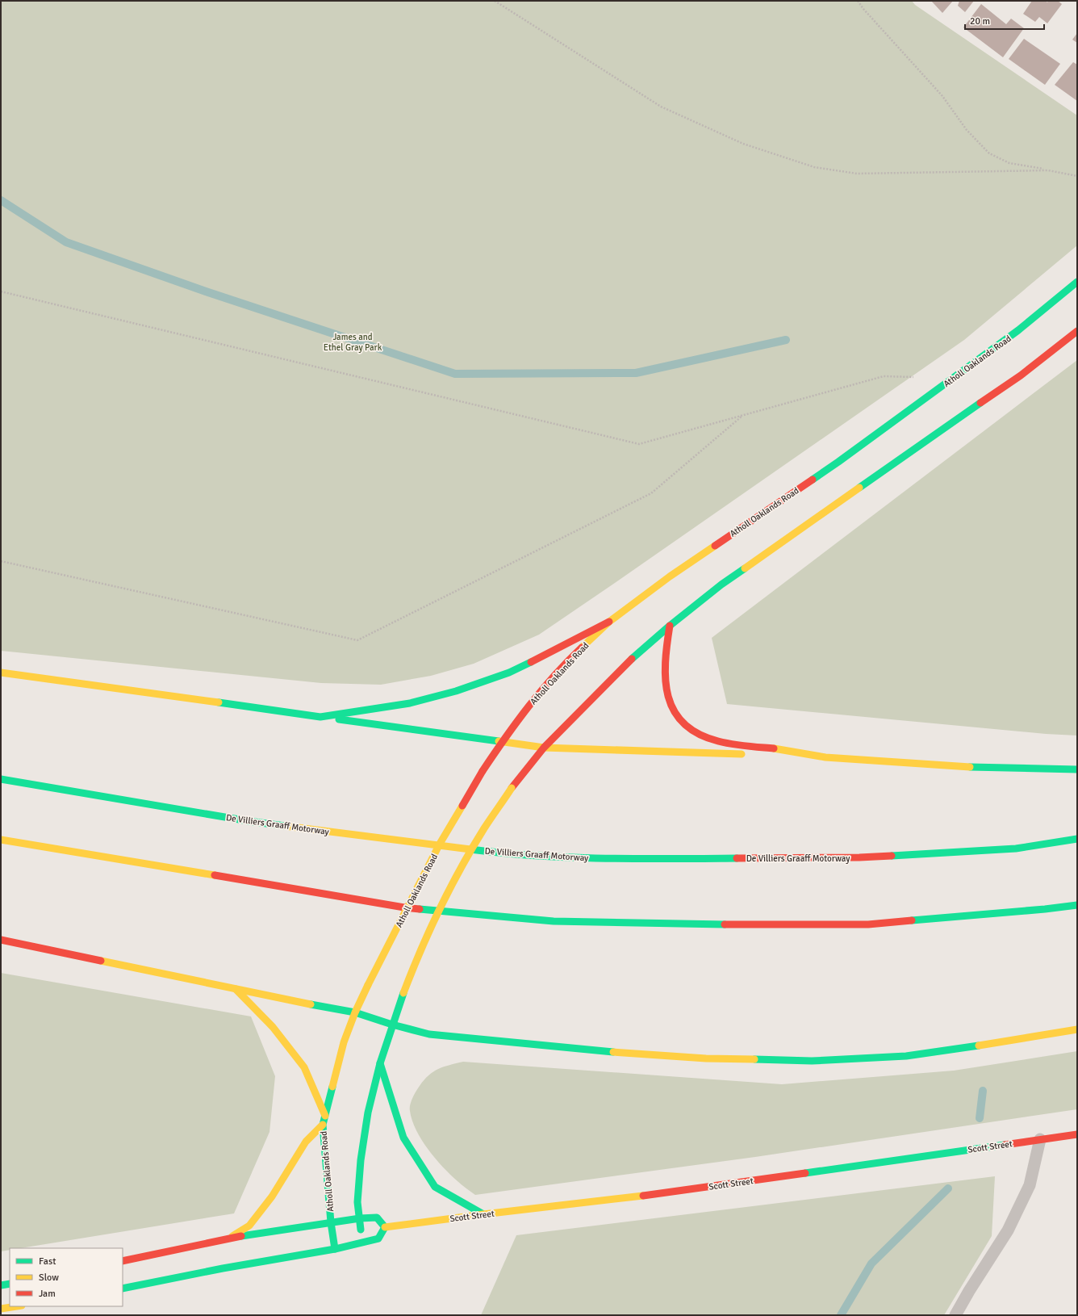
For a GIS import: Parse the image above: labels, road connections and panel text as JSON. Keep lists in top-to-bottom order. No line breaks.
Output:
{"streets":{"main road":["Atholl Oaklands Road","De Villiers Graaff Motorway","Scott Street"]},"parks":["James and Ethel Gray Park"],"legend":["Fast","Slow","Jam"],"scale_bar":"20 m"}
